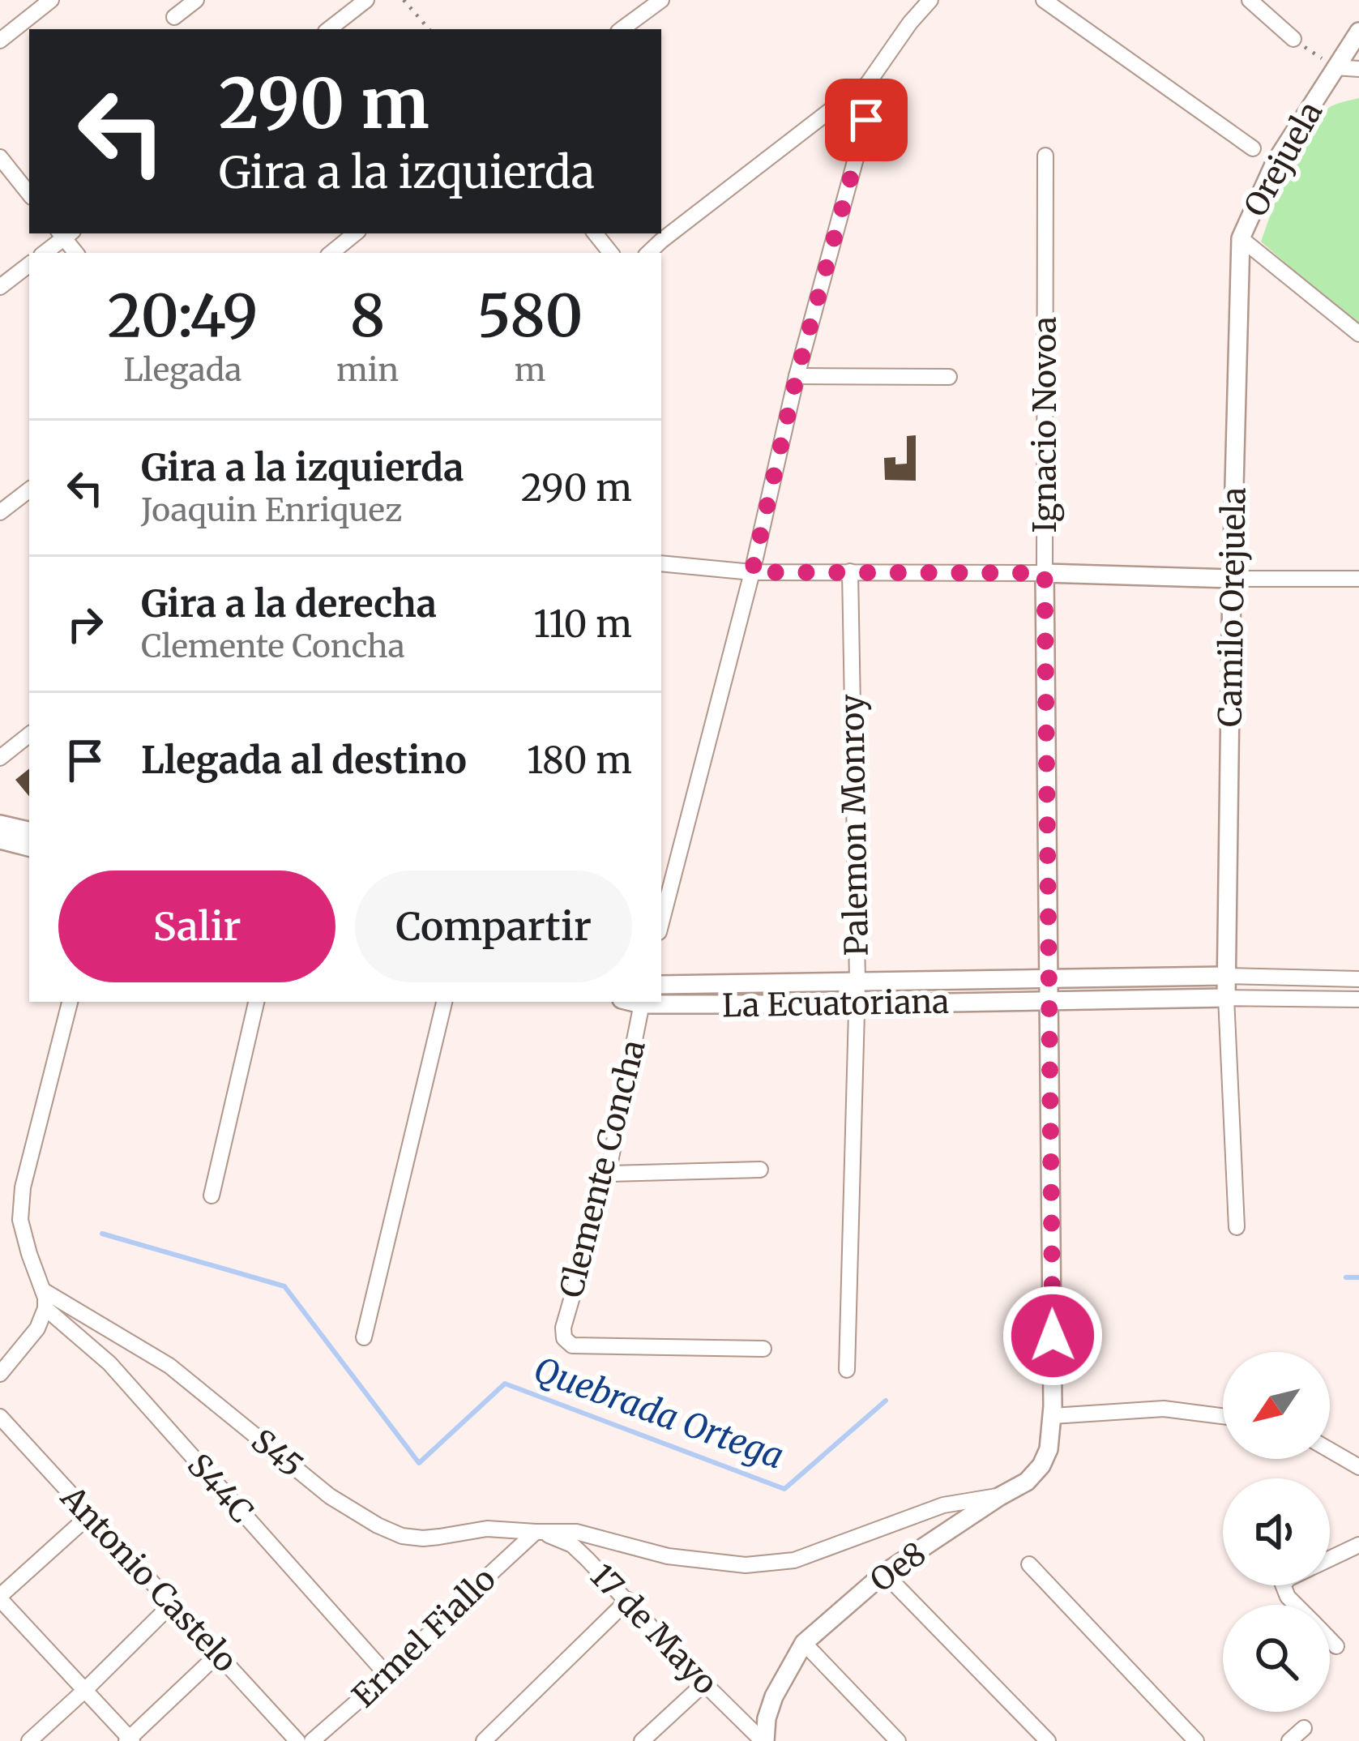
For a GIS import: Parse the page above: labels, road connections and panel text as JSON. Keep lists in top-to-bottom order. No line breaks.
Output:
{"streets":{"street":["Orejuela","Ignacio Novoa","Camilo Orejuela","Palemon Monroy","La Ecuatoriana","Clemente Concha","S45","S44C","Oe8","Antonio Castelo","17 de Mayo","Ermel Fiallo"]},"crossings":[["Orejuela","Camilo Orejuela"],["Ignacio Novoa","La Ecuatoriana"],["Ignacio Novoa","Oe8"],["Palemon Monroy","La Ecuatoriana"],["La Ecuatoriana","Clemente Concha"],["S45","Oe8"],["S45","17 de Mayo"],["S45","Ermel Fiallo"],["S44C","Ermel Fiallo"],["Oe8","17 de Mayo"],["17 de Mayo","Ermel Fiallo"]],"water":["Quebrada Ortega"],"north":"bottom left","page":{"turn":["290 m","Gira a la izquierda"],"eta":["20:49","Llegada","8","min","580","m"],"list":[{"name":"Gira a la izquierda","note":"Joaquin Enriquez","value":"290 m"},{"name":"Gira a la derecha","note":"Clemente Concha","value":"110 m"},{"name":"Llegada al destino","value":"180 m"}],"buttons":["Salir","Compartir"]}}
